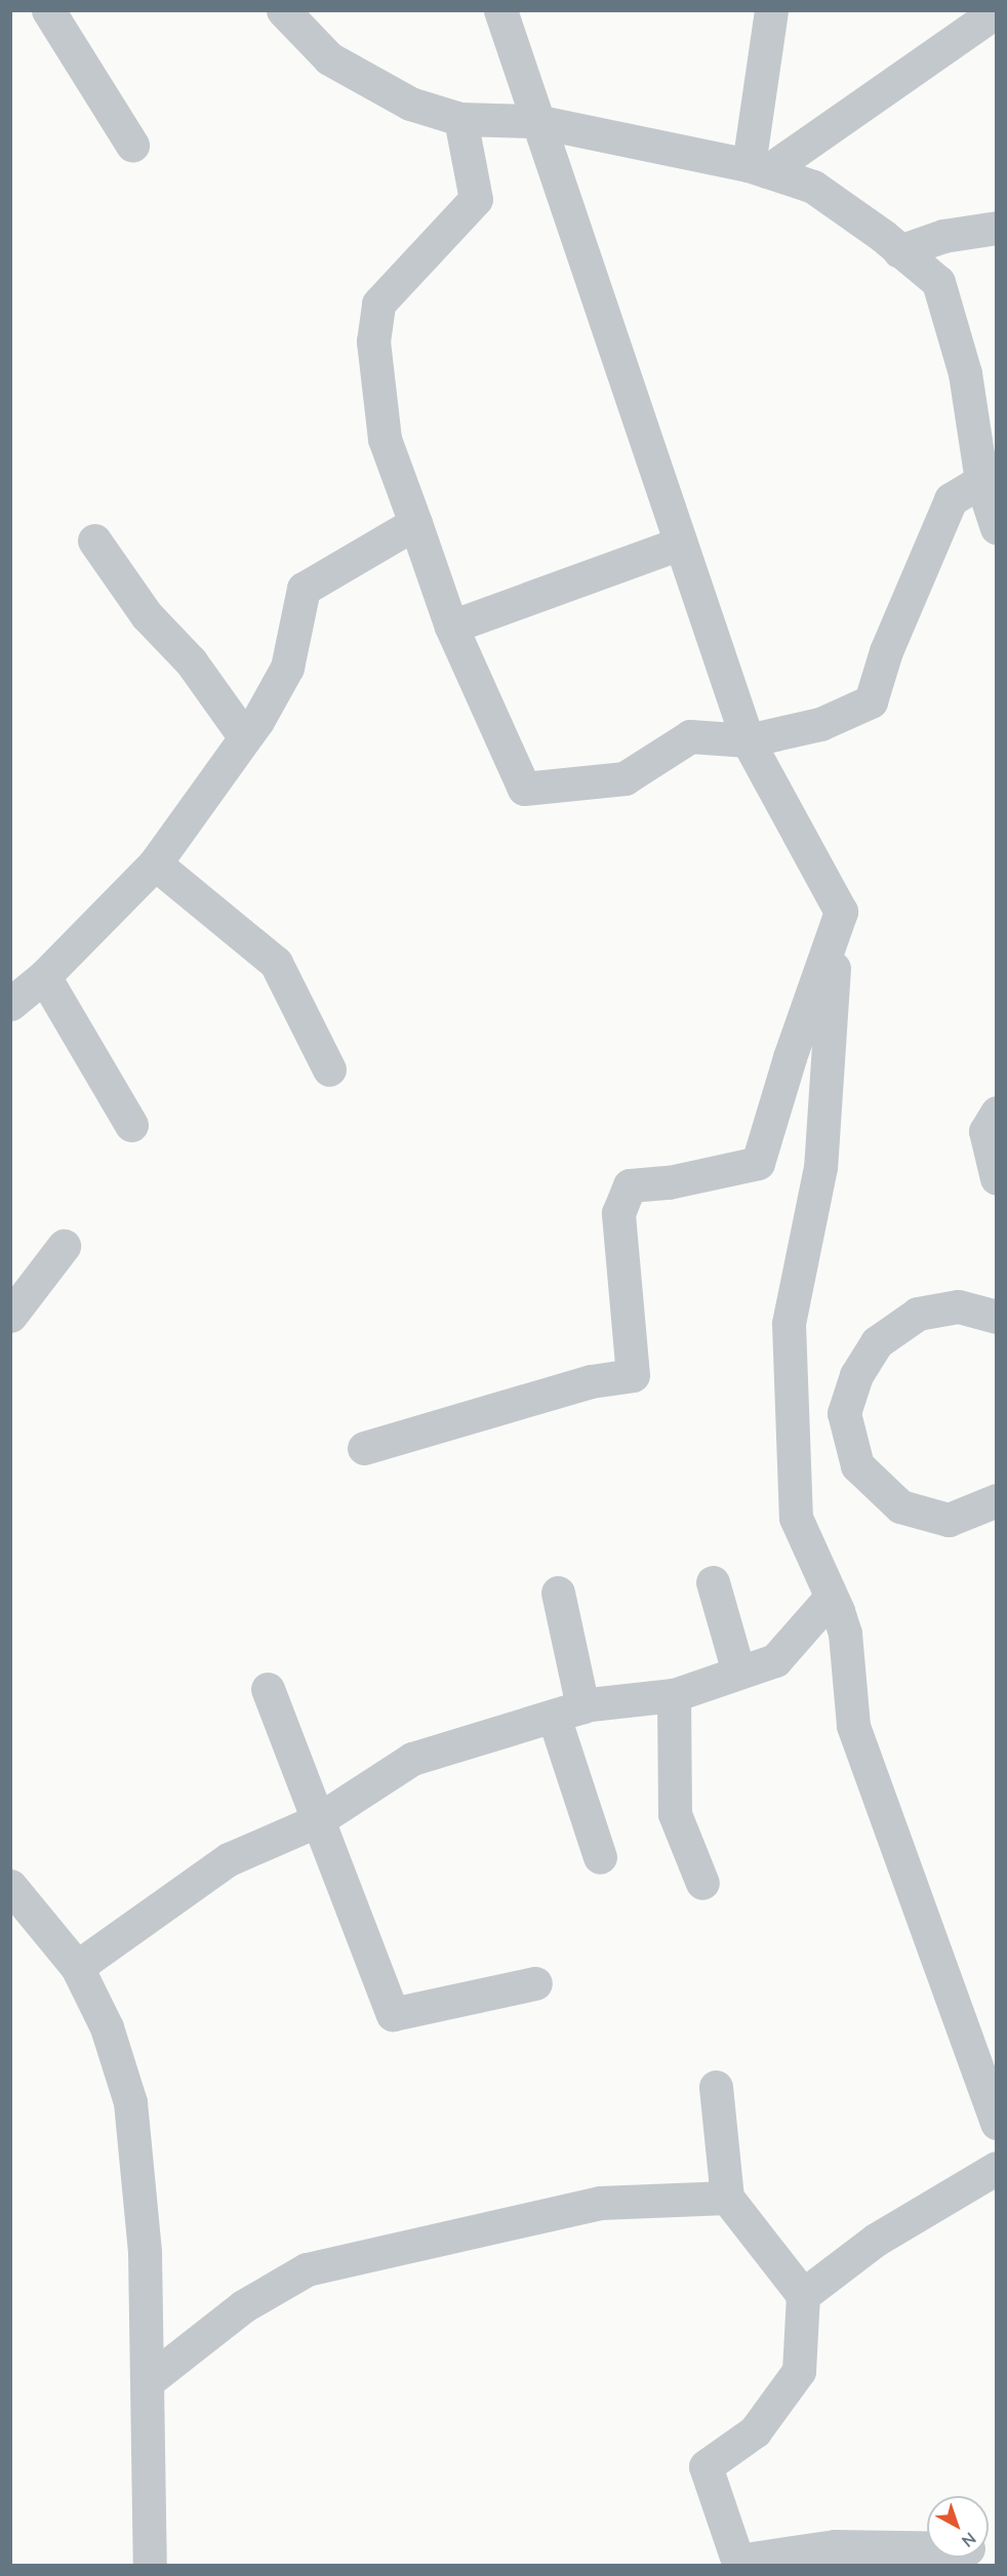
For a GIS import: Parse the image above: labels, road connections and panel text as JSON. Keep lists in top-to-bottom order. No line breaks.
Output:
{"north":"bottom right"}
